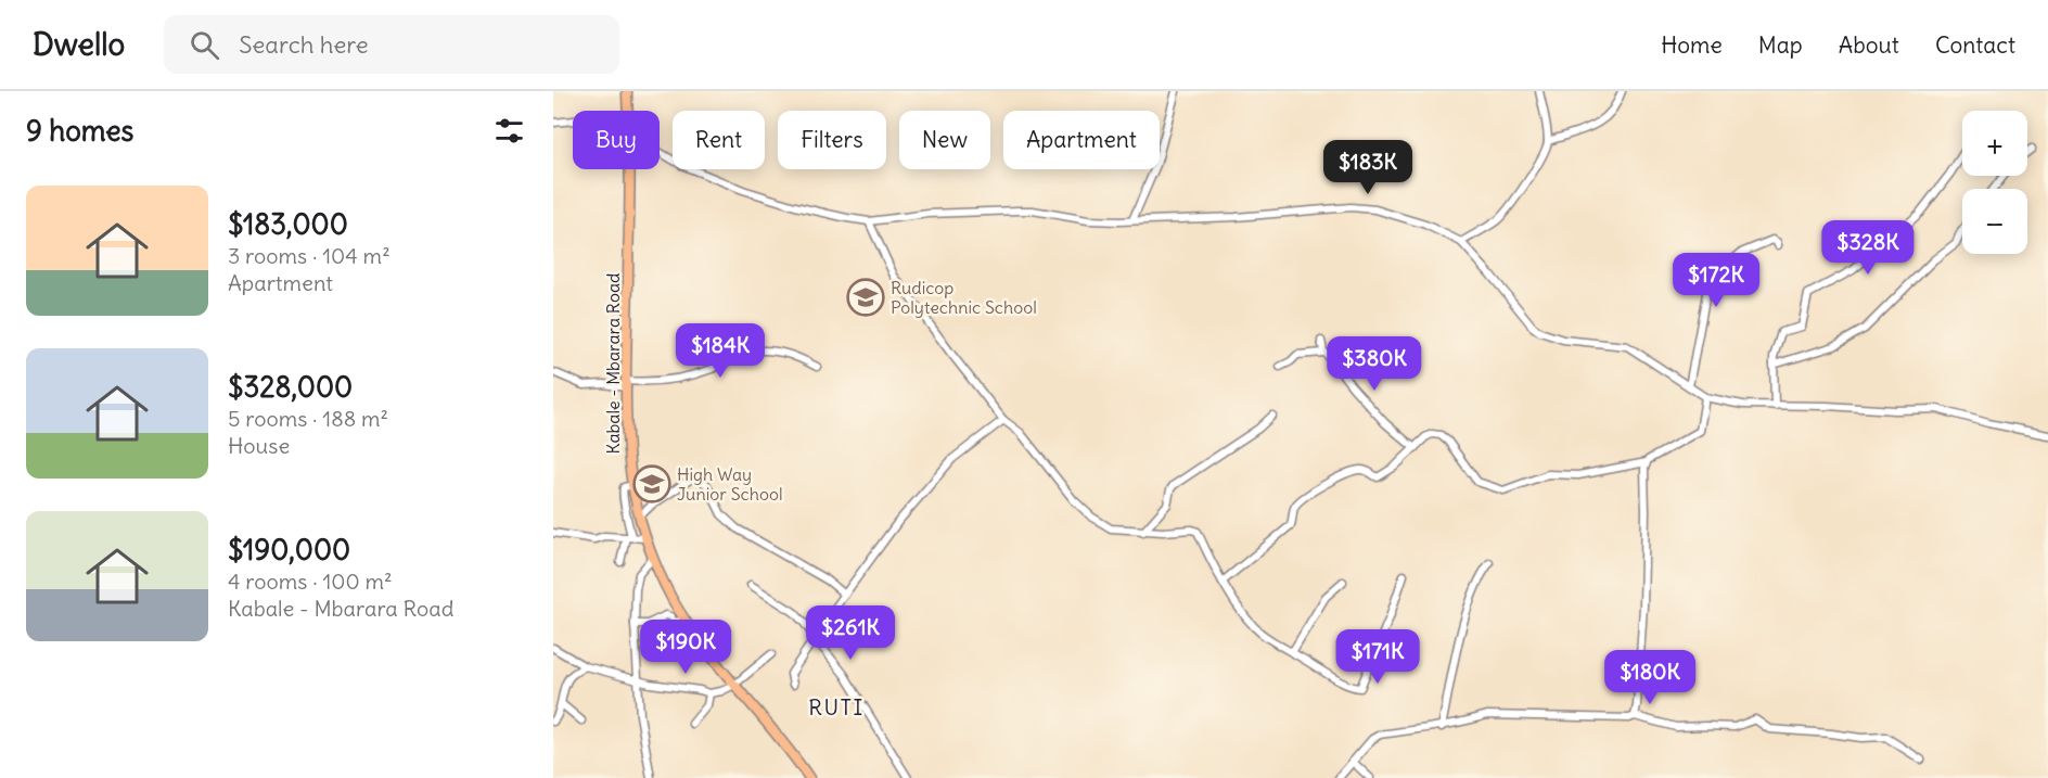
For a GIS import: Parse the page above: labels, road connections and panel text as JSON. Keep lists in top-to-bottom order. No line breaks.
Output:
{"streets":{"main road":["Kabale - Mbarara Road"]},"districts":["RUTI"],"places":{"school or university":["Rudicop Polytechnic School","High Way Junior School"]},"page":{"header":"Dwello","search":"Search here","nav":["Home","Map","About","Contact"],"heading":"9 homes","map_buttons":["+","−"],"chip":["Buy","Rent","Filters","New","Apartment"],"price":["$183K","$328K","$172K","$184K","$380K","$261K","$190K","$171K","$180K"],"list":[{"name":"$183,000","note":"3 rooms · 104 m² · Apartment"},{"name":"$328,000","note":"5 rooms · 188 m² · House"},{"name":"$190,000","note":"4 rooms · 100 m² · Kabale - Mbarara Road"}]}}
